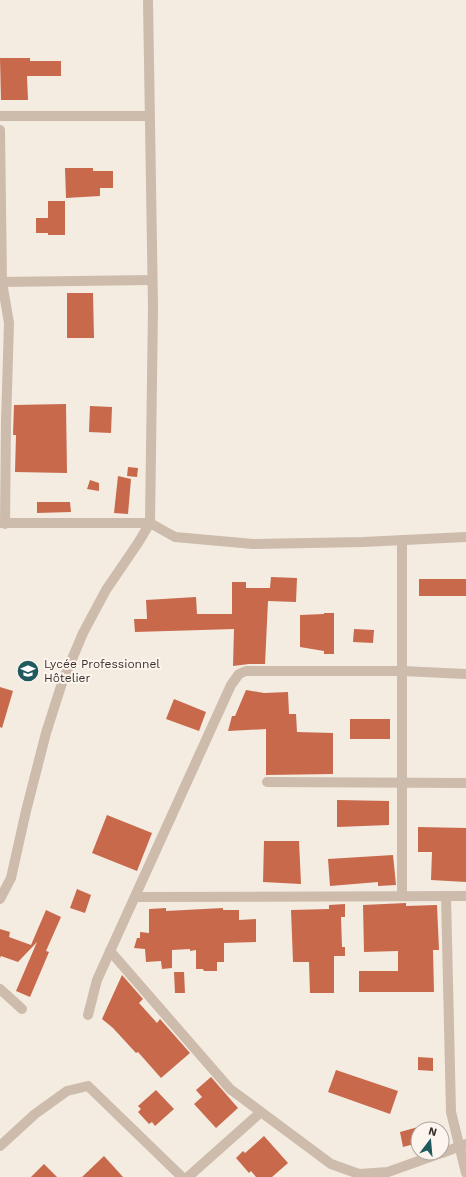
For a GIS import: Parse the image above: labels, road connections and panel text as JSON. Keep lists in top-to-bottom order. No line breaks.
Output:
{"places":{"school or university":["Lycée Professionnel Hôtelier"]},"north":"top"}
